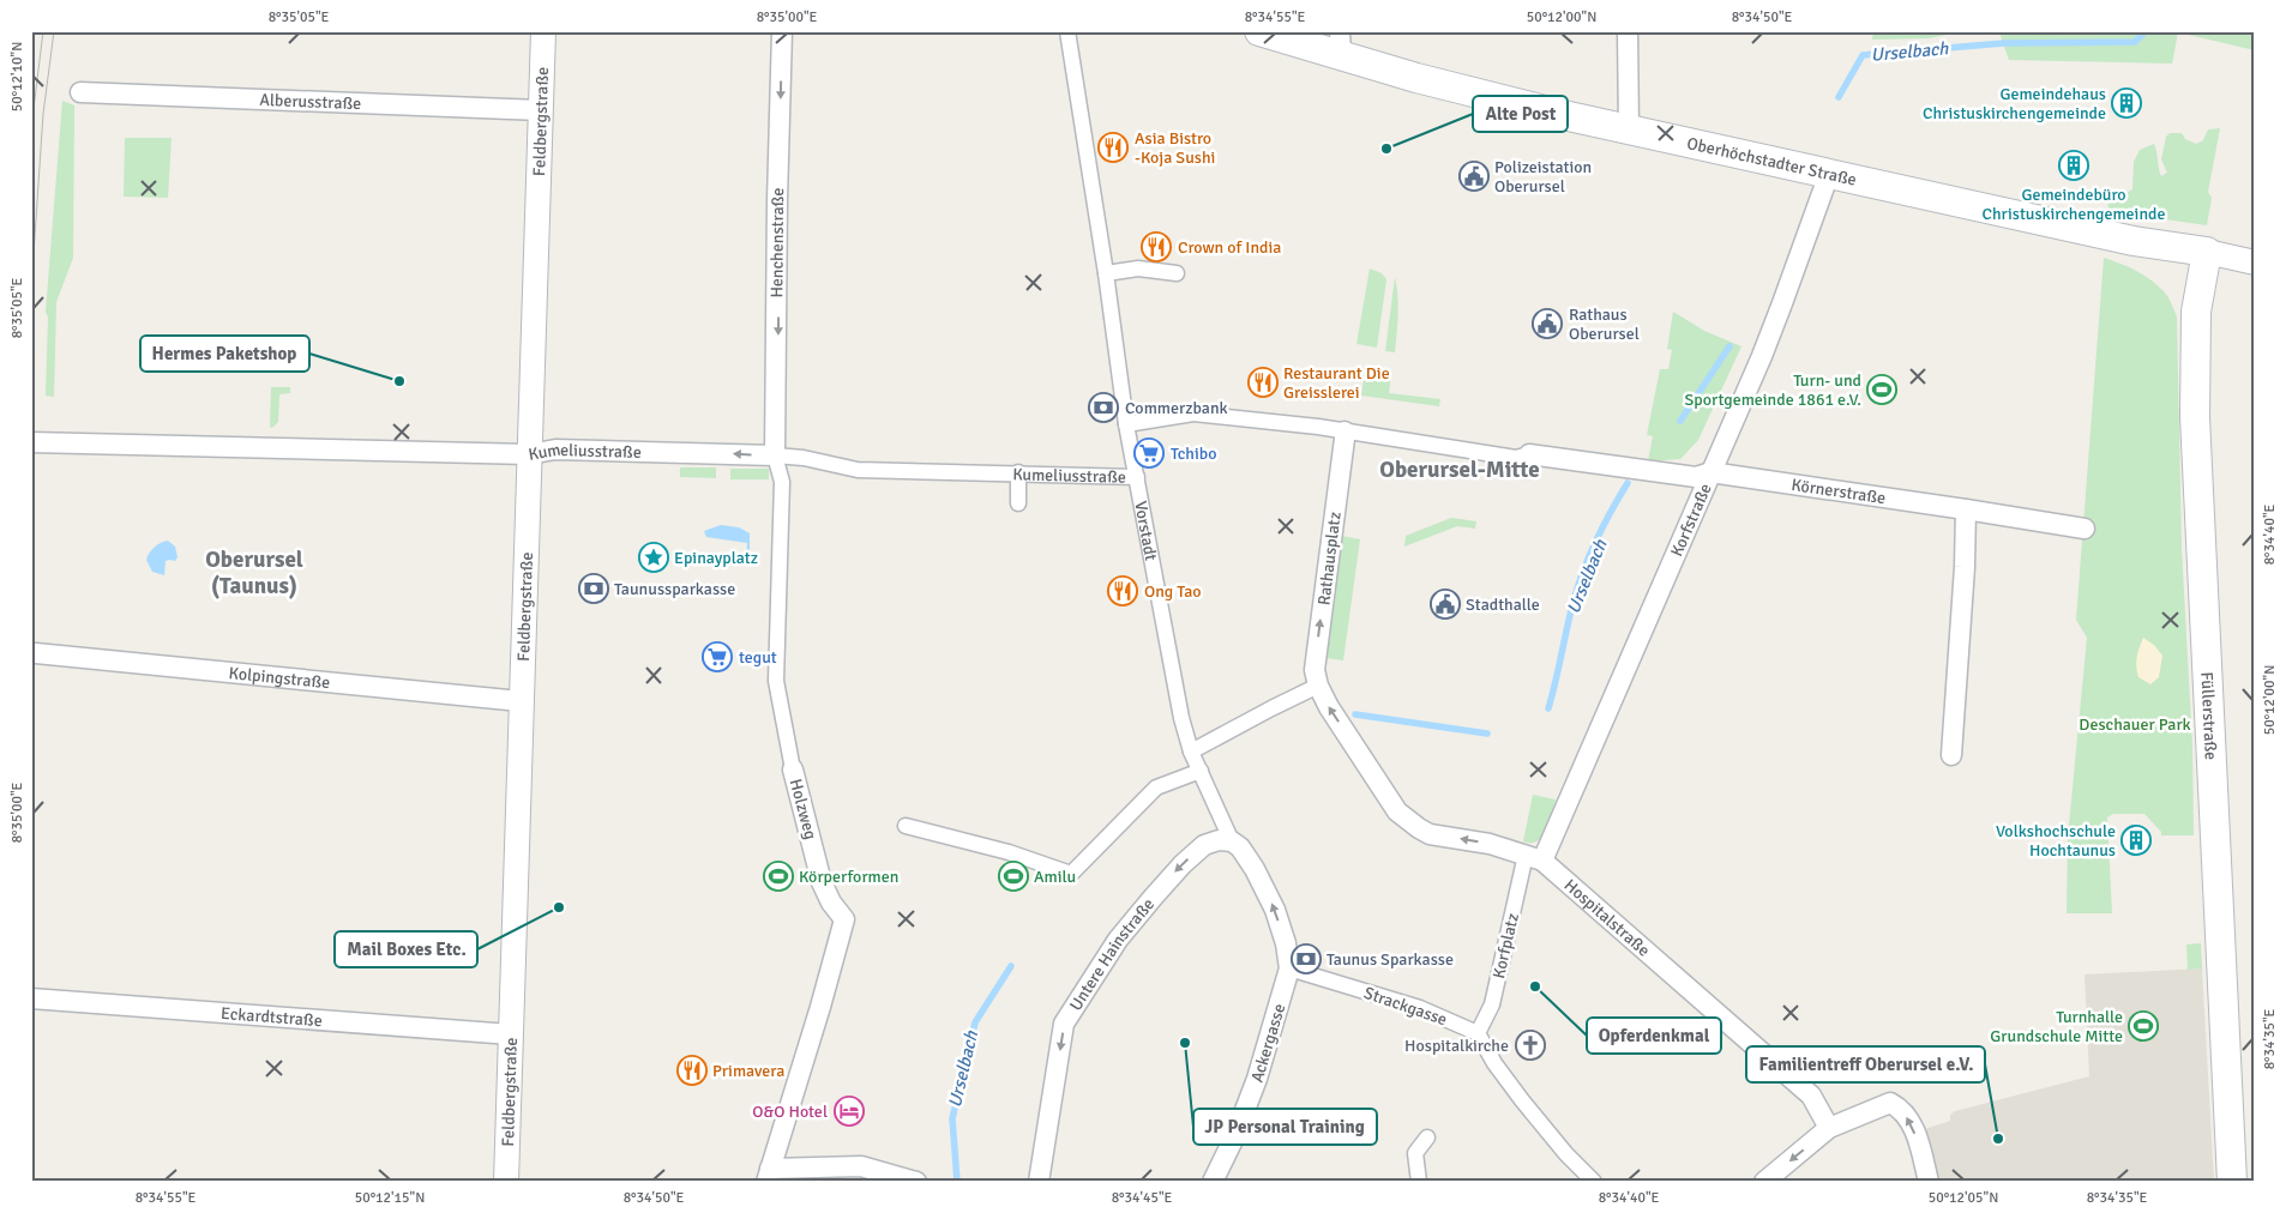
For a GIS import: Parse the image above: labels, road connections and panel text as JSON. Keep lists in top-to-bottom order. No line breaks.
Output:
{"streets":{"main road":["Oberhöchstadter Straße","Füllerstraße"],"street":["Alberusstraße","Feldbergstraße","Henchenstraße","Kumeliusstraße","Körnerstraße","Korfstraße","Vorstadt","Rathausplatz","Kolpingstraße","Holzweg","Hospitalstraße","Korfplatz","Untere Hainstraße","Strackgasse","Eckardtstraße","Ackergasse"]},"crossings":[["Alberusstraße","Feldbergstraße"],["Feldbergstraße","Kumeliusstraße"],["Feldbergstraße","Kolpingstraße"],["Feldbergstraße","Eckardtstraße"],["Oberhöchstadter Straße","Korfstraße"],["Oberhöchstadter Straße","Füllerstraße"],["Henchenstraße","Kumeliusstraße"],["Henchenstraße","Holzweg"],["Kumeliusstraße","Vorstadt"],["Kumeliusstraße","Holzweg"],["Körnerstraße","Korfstraße"],["Korfstraße","Hospitalstraße"],["Korfstraße","Korfplatz"],["Vorstadt","Untere Hainstraße"],["Vorstadt","Strackgasse"],["Vorstadt","Ackergasse"],["Rathausplatz","Hospitalstraße"],["Hospitalstraße","Korfplatz"],["Korfplatz","Strackgasse"],["Strackgasse","Ackergasse"]],"one_way":["Henchenstraße","Rathausplatz","Hospitalstraße","Untere Hainstraße"],"districts":["Oberursel-Mitte","Oberursel (Taunus)"],"water":["Urselbach"],"parks":["Deschauer Park"],"places":{"building":["Gemeindehaus Christuskirchengemeinde","Gemeindebüro Christuskirchengemeinde","Volkshochschule Hochtaunus"],"restaurant":["Asia Bistro -Koja Sushi","Crown of India","Restaurant Die Greisslerei","Ong Tao","Primavera"],"other":["Alte Post","Hermes Paketshop","Mail Boxes Etc.","Opferdenkmal","JP Personal Training","Familientreff Oberursel e.V."],"public building":["Polizeistation Oberursel","Rathaus Oberursel","Stadthalle"],"sports":["Turn- und Sportgemeinde 1861 e.V.","Körperformen","Amilu","Turnhalle Grundschule Mitte"],"bank":["Commerzbank","Taunussparkasse","Taunus Sparkasse"],"supermarket":["Tchibo","tegut"],"place":["Epinayplatz"],"church":["Hospitalkirche"],"hotel":["O&O Hotel"]},"coordinates":["8°35'05\"E","8°35'00\"E","8°34'55\"E","50°12'00\"N","8°34'50\"E","50°12'10\"N","8°34'40\"E","8°34'35\"E","50°12'15\"N","8°34'45\"E","50°12'05\"N"]}
